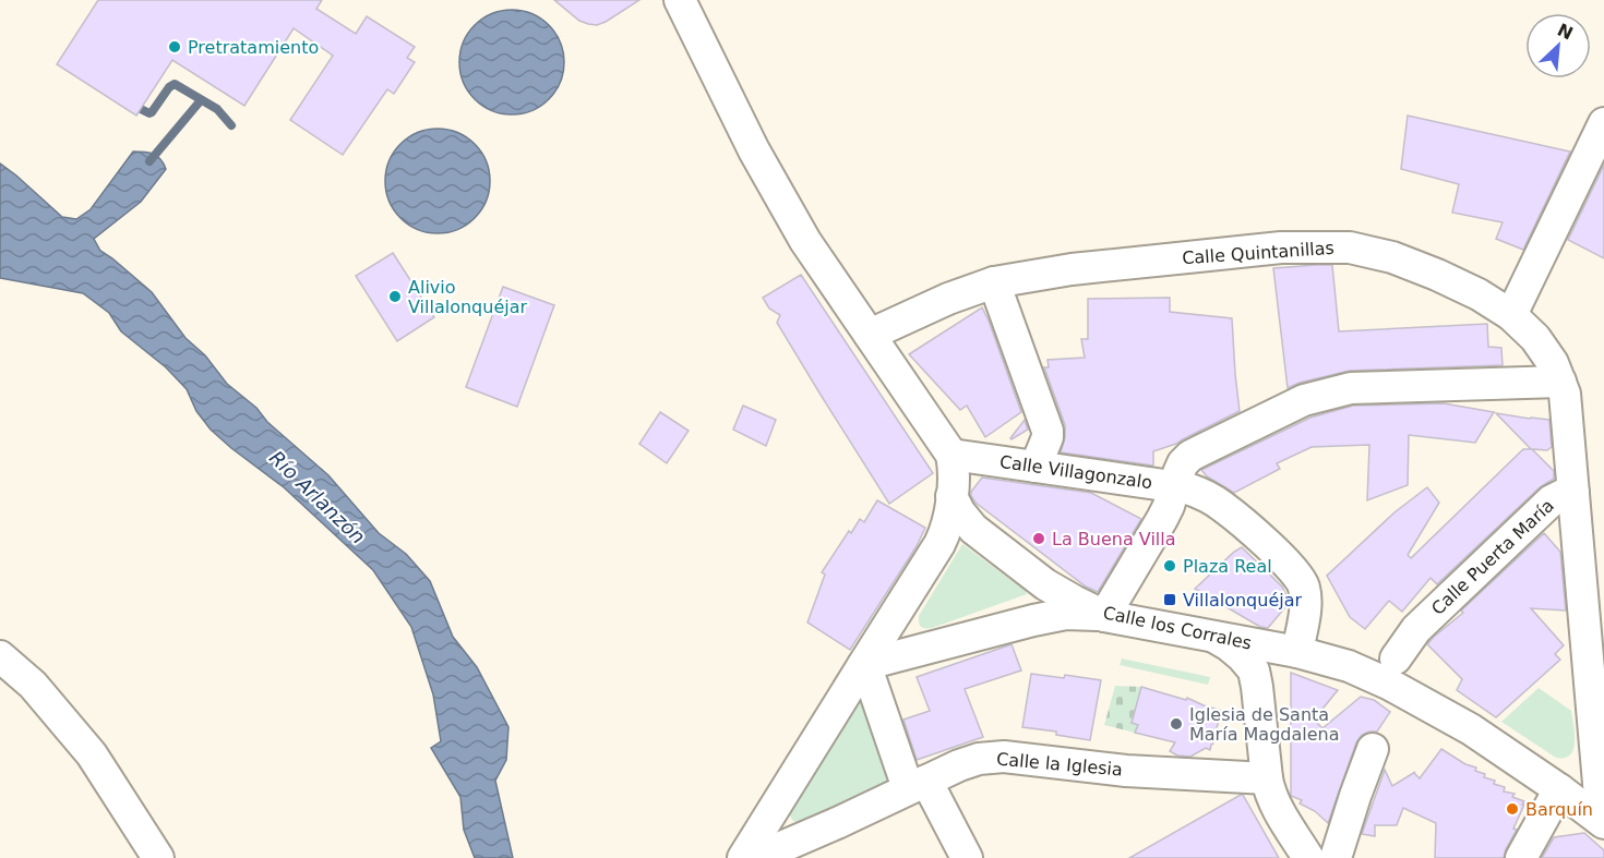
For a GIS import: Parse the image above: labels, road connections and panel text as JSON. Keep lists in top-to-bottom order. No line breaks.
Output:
{"streets":{"street":["Calle Quintanillas","Calle Villagonzalo","Calle Puerta María","Calle los Corrales","Calle la Iglesia"]},"crossings":[["Calle Quintanillas","Calle Villagonzalo"],["Calle Quintanillas","Calle Puerta María"],["Calle Quintanillas","Calle los Corrales"]],"water":["Río Arlanzón"],"places":{"other":["Pretratamiento","Alivio Villalonquéjar","La Buena Villa","Plaza Real","Iglesia de Santa María Magdalena","Barquín"],"transit":["Villalonquéjar"]},"north":"top right"}
